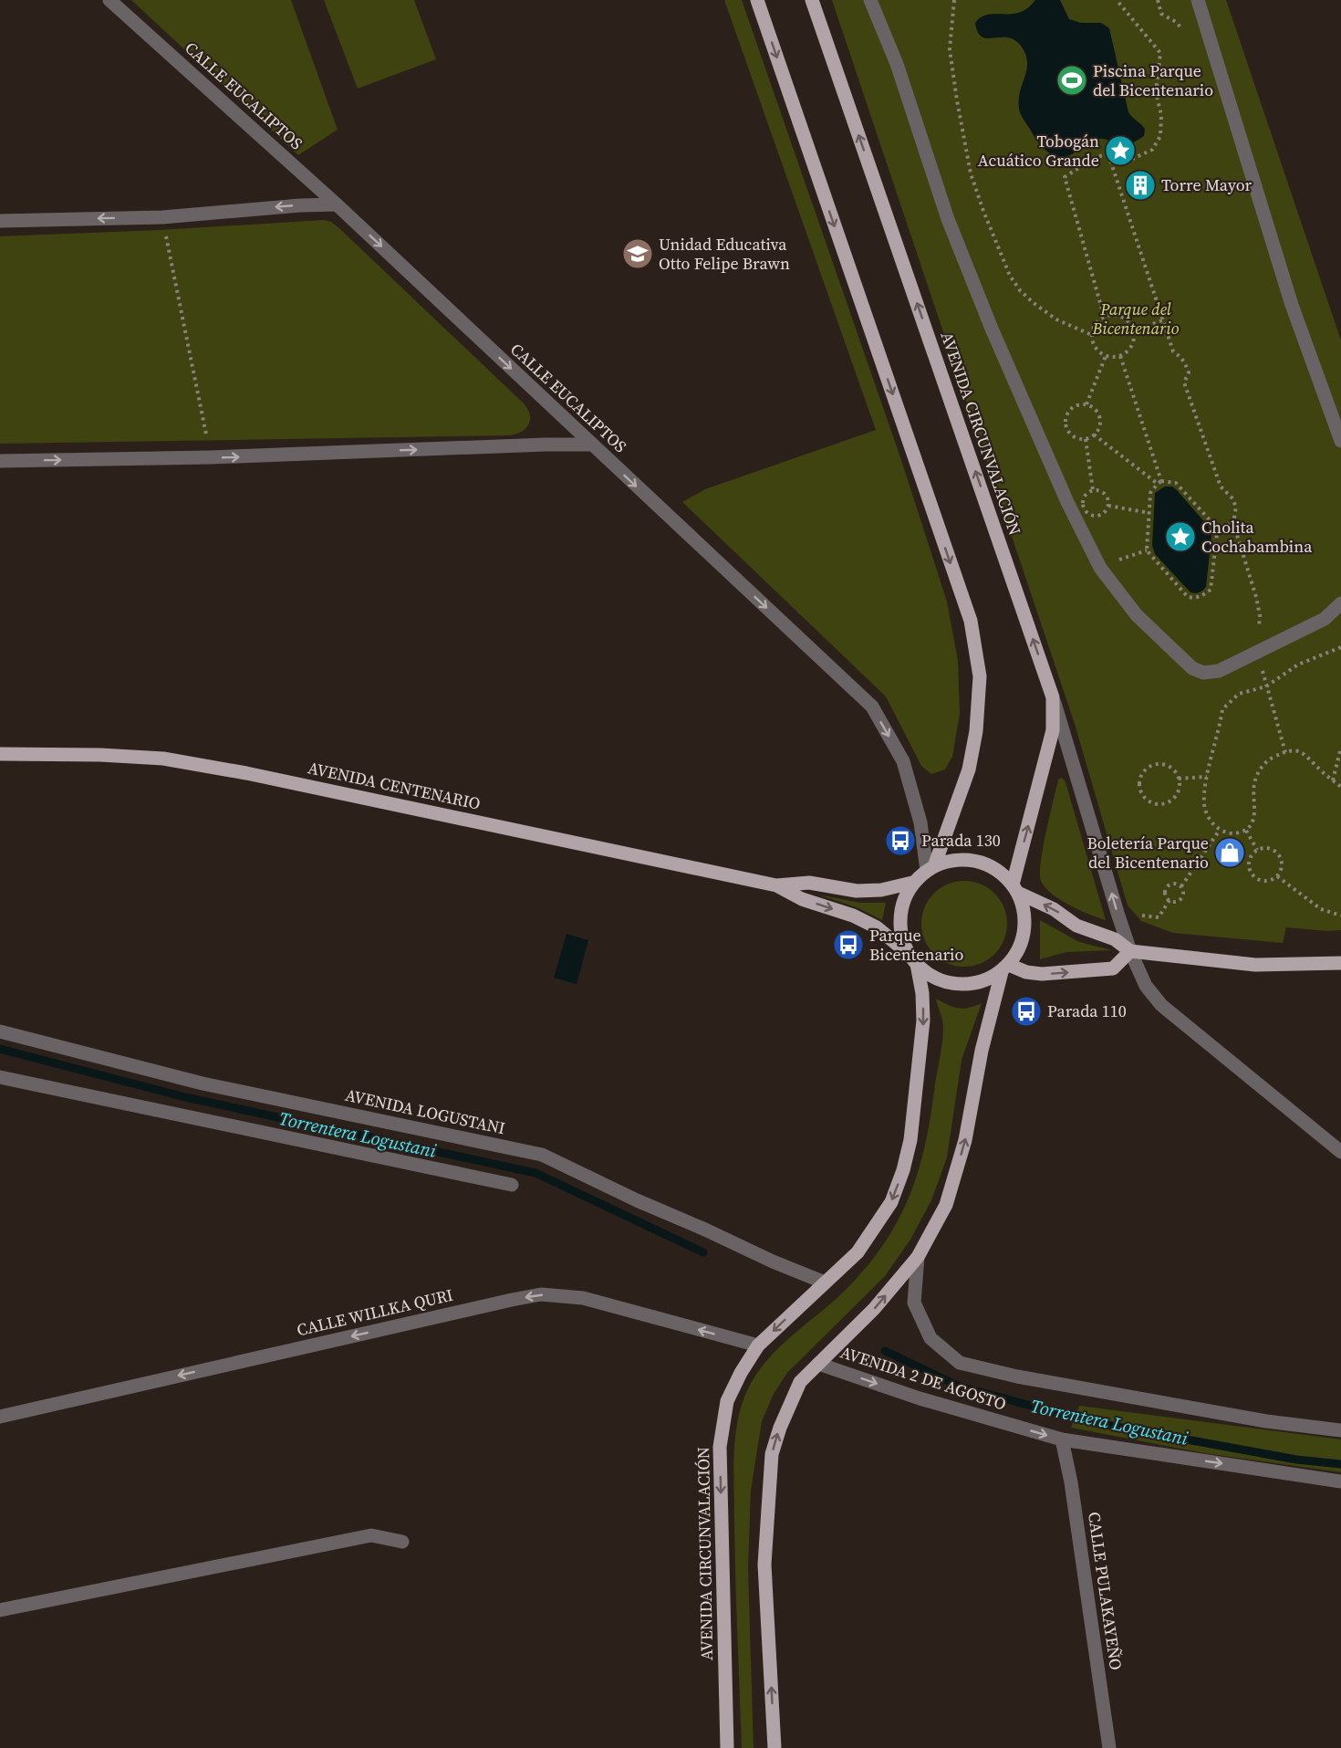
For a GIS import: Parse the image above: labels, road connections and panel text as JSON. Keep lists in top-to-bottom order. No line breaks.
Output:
{"streets":{"main road":["AVENIDA CIRCUNVALACIÓN","AVENIDA CENTENARIO"],"street":["CALLE EUCALIPTOS","AVENIDA LOGUSTANI","CALLE WILLKA QURI","AVENIDA 2 DE AGOSTO","CALLE PULAKAYEÑO"]},"crossings":[["CALLE EUCALIPTOS","AVENIDA CIRCUNVALACIÓN"],["CALLE EUCALIPTOS","AVENIDA CENTENARIO"],["AVENIDA CIRCUNVALACIÓN","AVENIDA CENTENARIO"],["AVENIDA CIRCUNVALACIÓN","AVENIDA LOGUSTANI"],["AVENIDA CIRCUNVALACIÓN","CALLE WILLKA QURI"],["AVENIDA 2 DE AGOSTO","CALLE PULAKAYEÑO"]],"one_way":["CALLE EUCALIPTOS","CALLE WILLKA QURI","AVENIDA 2 DE AGOSTO"],"water":["Torrentera Logustani"],"parks":["Parque del Bicentenario"],"places":{"sports":["Piscina Parque del Bicentenario"],"place":["Tobogán Acuático Grande","Cholita Cochabambina"],"building":["Torre Mayor"],"school or university":["Unidad Educativa Otto Felipe Brawn"],"bus stop":["Parada 130","Parque Bicentenario","Parada 110"],"shop":["Boletería Parque del Bicentenario"]}}
